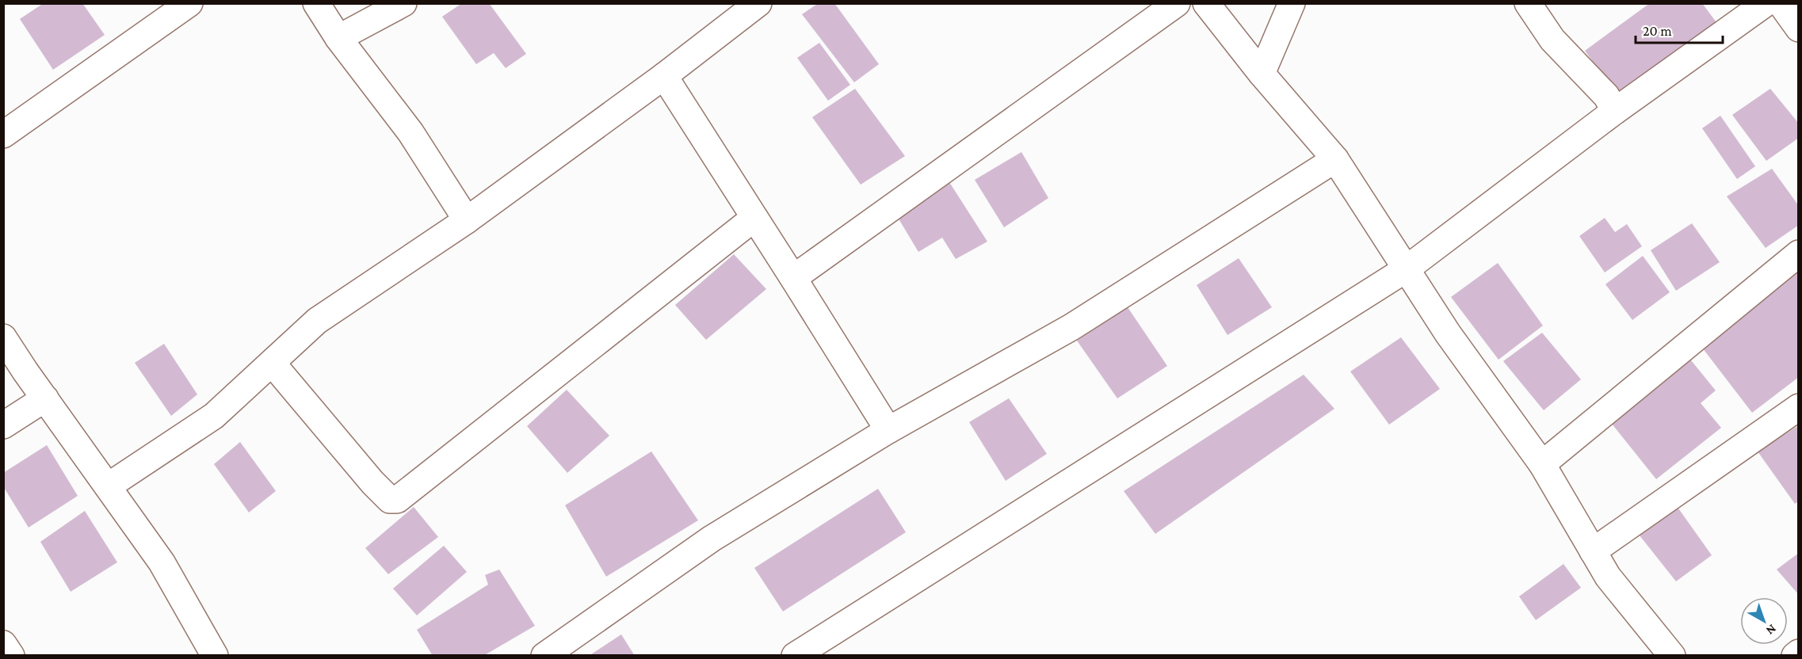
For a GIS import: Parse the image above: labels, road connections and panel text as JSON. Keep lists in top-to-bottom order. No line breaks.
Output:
{"scale_bar":"20 m","north":"bottom right"}
